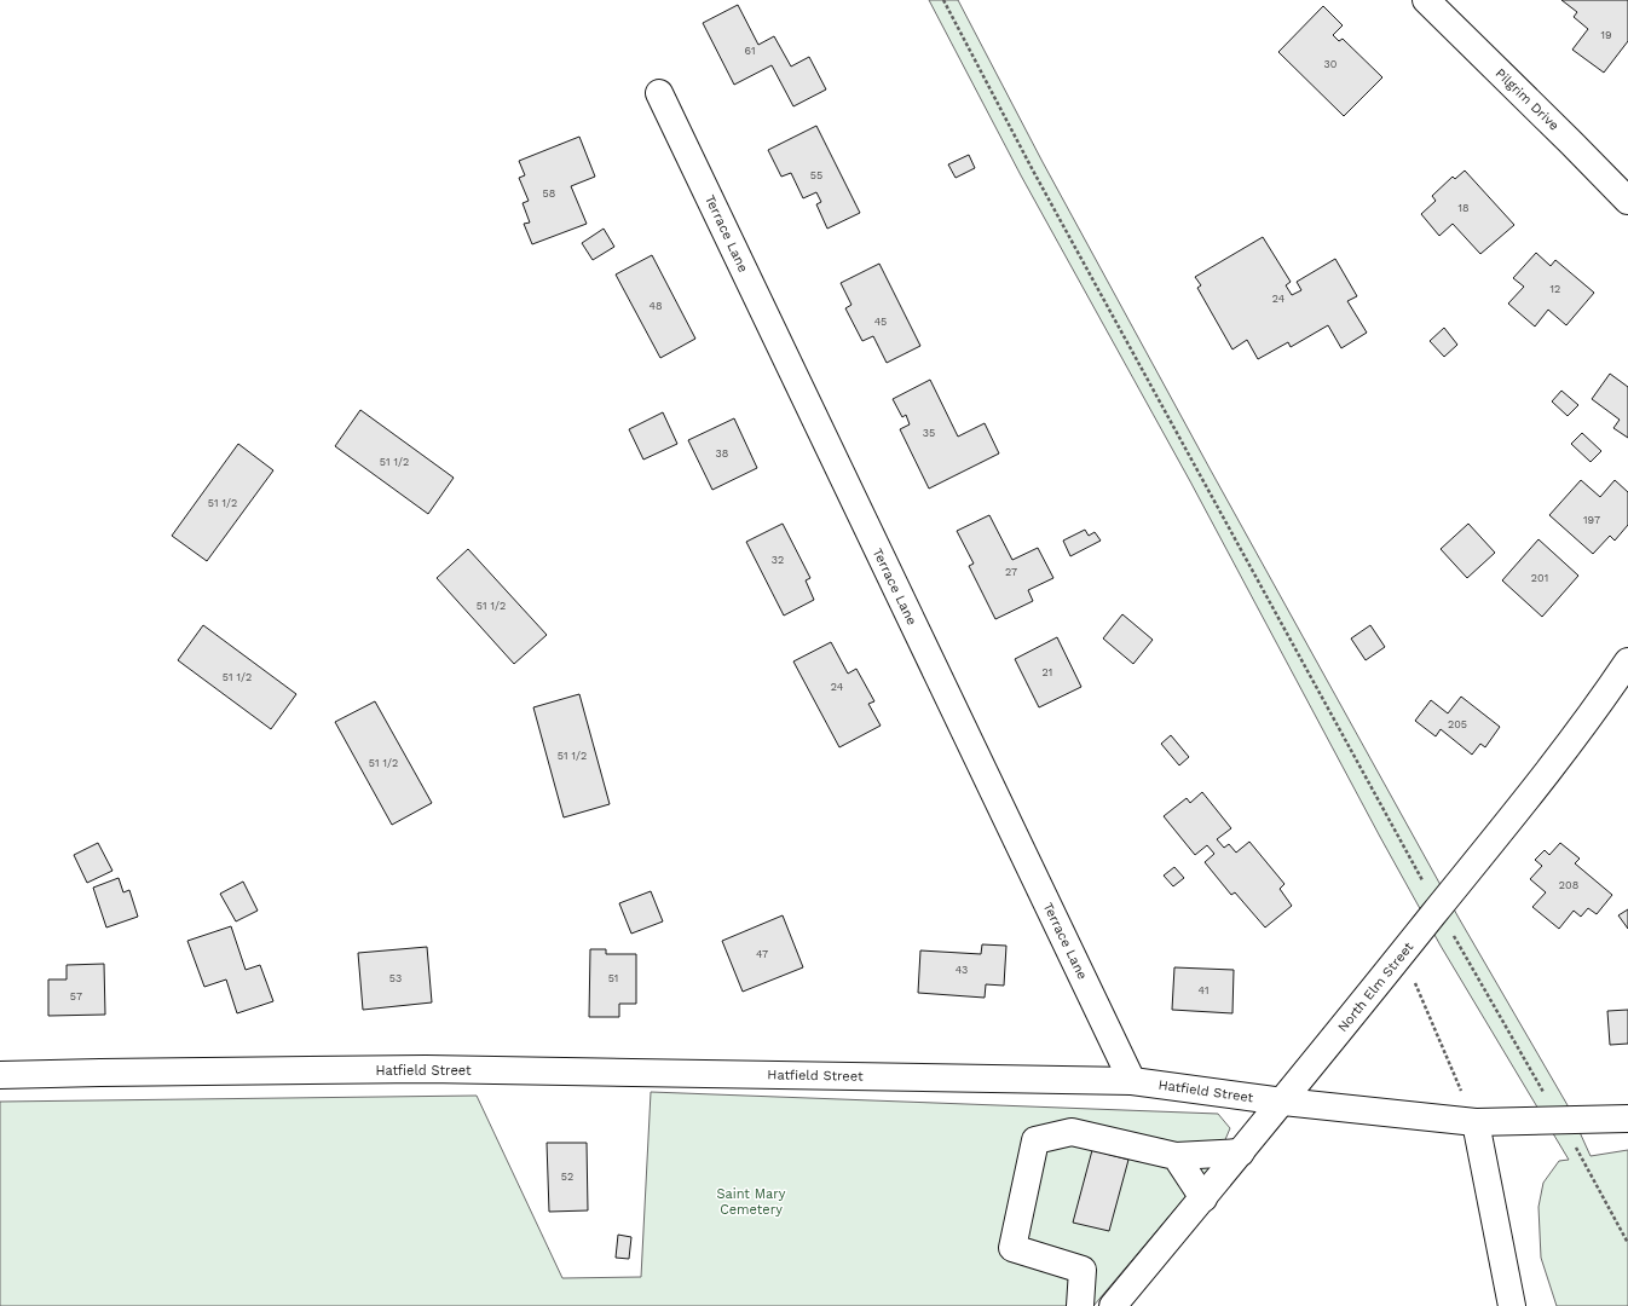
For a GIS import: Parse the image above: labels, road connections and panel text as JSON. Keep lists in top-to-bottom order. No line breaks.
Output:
{"streets":{"street":["Pilgrim Drive","Terrace Lane","North Elm Street","Hatfield Street"]},"crossings":[["Terrace Lane","Hatfield Street"],["North Elm Street","Hatfield Street"]],"parks":["Saint Mary Cemetery"],"house_numbers":["19","61","30","55","58","18","12","24","48","45","35","38","51 1/2","51 1/2","197","32","27","201","51 1/2","21","51 1/2","24","205","51 1/2","51 1/2","208","47","43","53","51","41","57","52"]}
